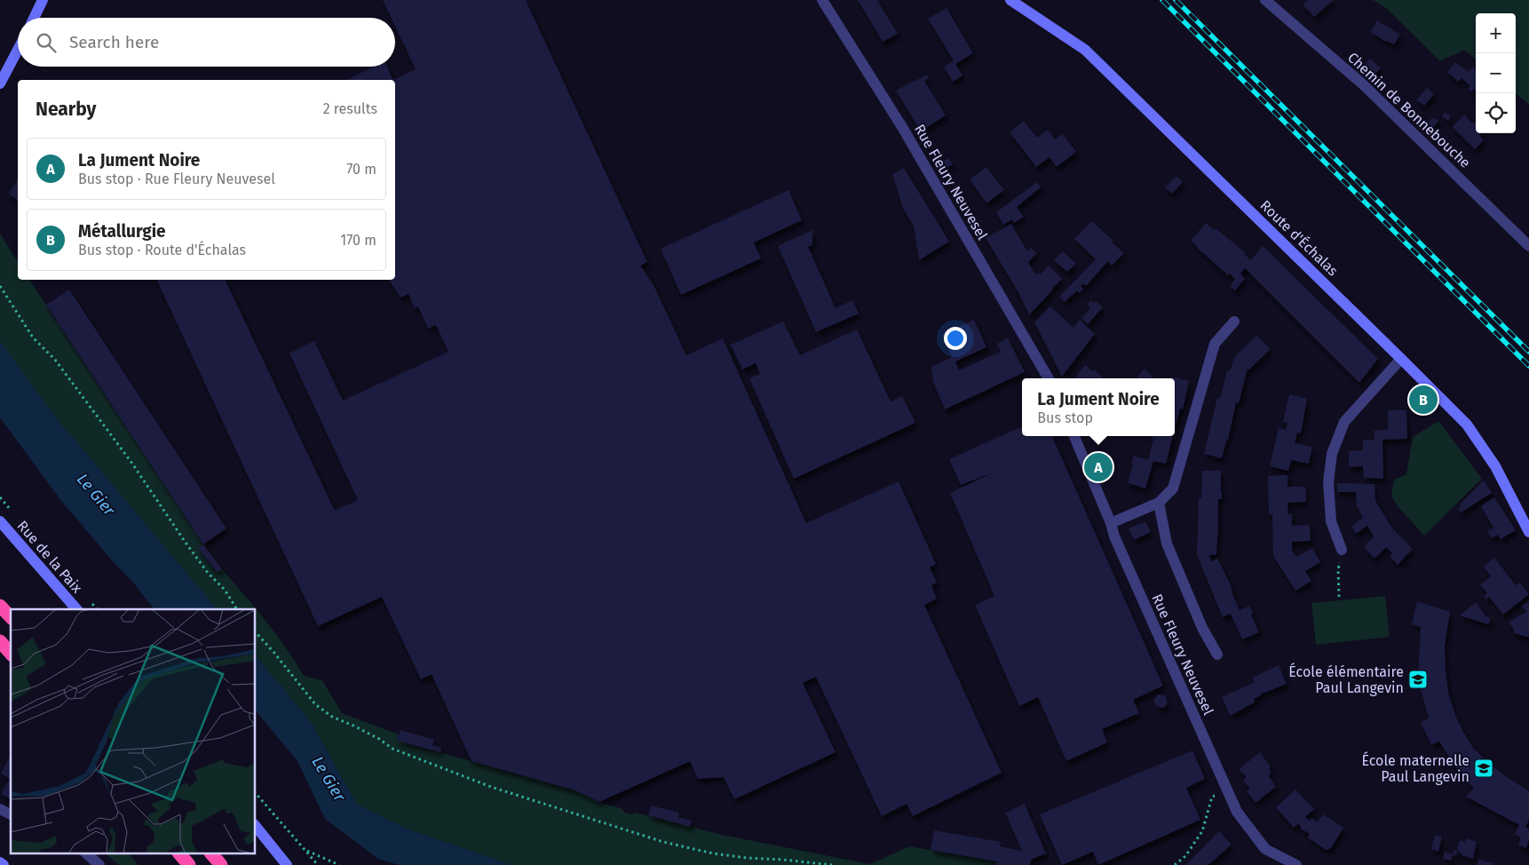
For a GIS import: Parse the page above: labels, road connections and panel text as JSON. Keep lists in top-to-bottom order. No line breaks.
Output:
{"streets":{"street":["Chemin de Bonnebouche","Rue Fleury Neuvesel","Route d'Échalas","Rue de la Paix"]},"water":["Le Gier"],"places":{"school or university":["École élémentaire Paul Langevin","École maternelle Paul Langevin"]},"page":{"map_buttons":["+","−"],"search":"Search here","heading":["Nearby","2 results"],"list":[{"mark":"A","name":"La Jument Noire","note":"Bus stop · Rue Fleury Neuvesel","value":"70 m"},{"mark":"B","name":"Métallurgie","note":"Bus stop · Route d'Échalas","value":"170 m"}],"popup":["La Jument Noire","Bus stop"],"pins":["B","A"]}}
